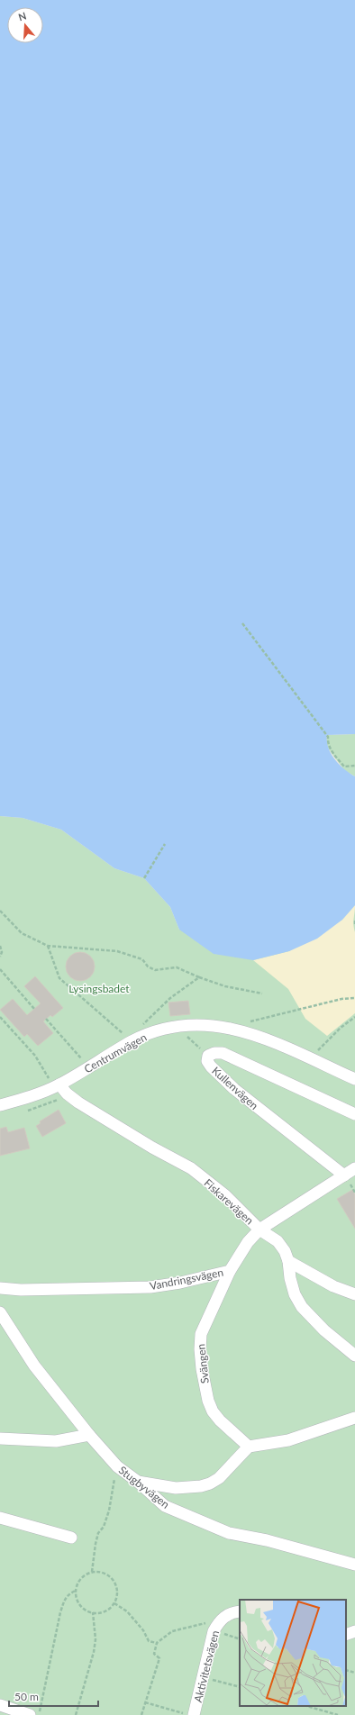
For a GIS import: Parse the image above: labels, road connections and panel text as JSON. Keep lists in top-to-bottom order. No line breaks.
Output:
{"streets":{"lane":["Centrumvägen","Kullenvägen","Fiskarevägen","Vandringsvägen","Svängen","Stugbyvägen","Aktivitetsvägen"]},"crossings":[["Centrumvägen","Fiskarevägen"],["Kullenvägen","Vandringsvägen"],["Fiskarevägen","Vandringsvägen"],["Vandringsvägen","Svängen"]],"parks":["Lysingsbadet"],"scale_bar":"50 m","north":"top"}
